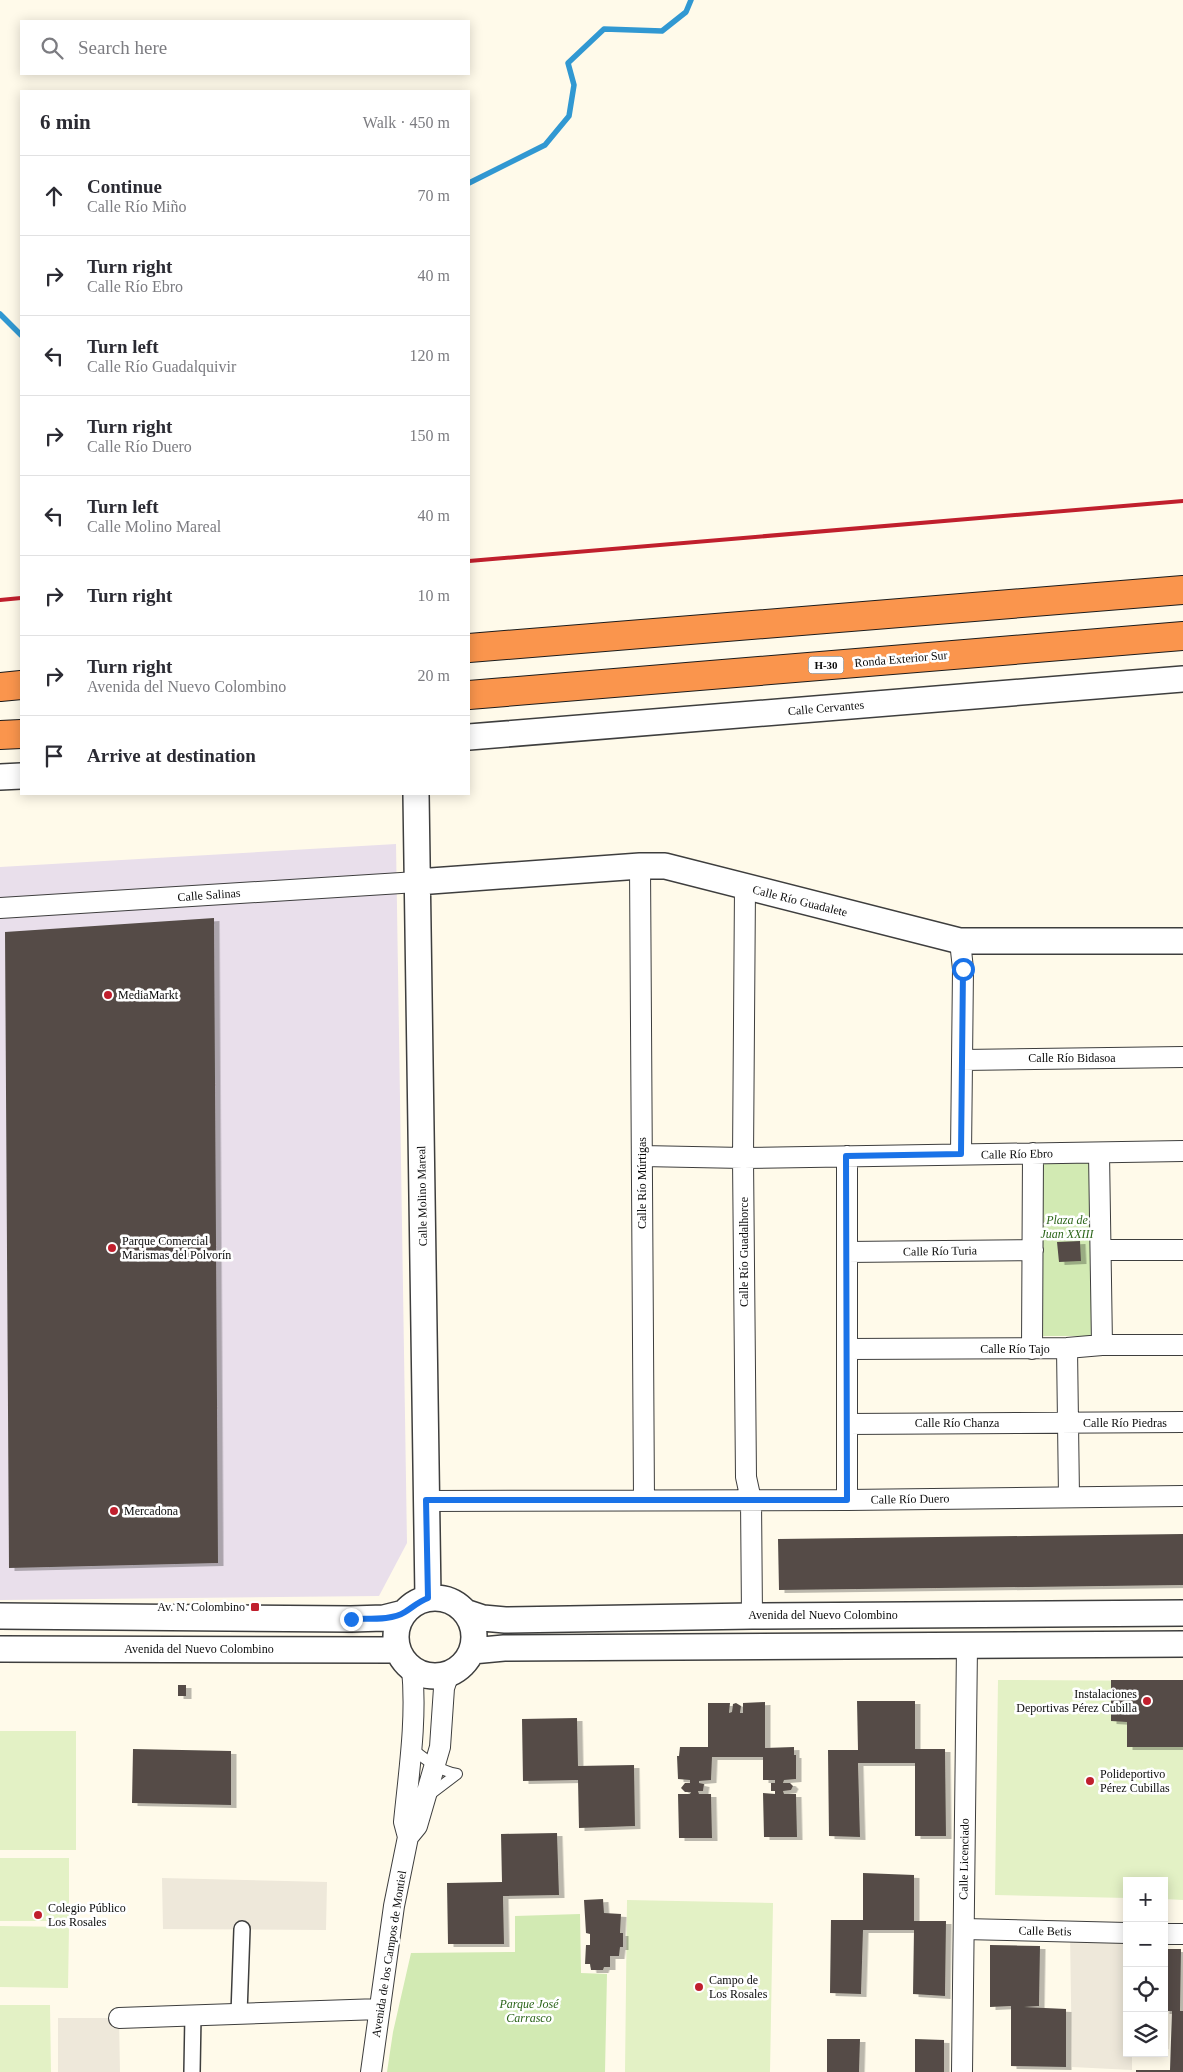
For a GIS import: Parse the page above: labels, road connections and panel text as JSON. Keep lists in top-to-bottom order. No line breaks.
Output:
{"streets":{"highway":["Ronda Exterior Sur","H-30"],"street":["Calle Cervantes","Calle Salinas","Calle Río Guadalete","Calle Río Bidasoa","Calle Río Ebro","Calle Río Múrtigas","Calle Molino Mareal","Calle Río Turia","Calle Río Guadalhorce","Calle Río Tajo","Calle Río Chanza","Calle Río Piedras","Calle Río Duero","Avenida del Nuevo Colombino","Calle Licenciado","Calle Betis","Avenida de los Campos de Montiel"]},"crossings":[["Calle Salinas","Calle Río Guadalete"],["Calle Salinas","Calle Molino Mareal"],["Calle Río Guadalete","Calle Río Múrtigas"],["Calle Río Guadalete","Calle Molino Mareal"],["Calle Río Guadalete","Calle Río Guadalhorce"],["Calle Río Ebro","Calle Río Múrtigas"],["Calle Río Ebro","Calle Río Guadalhorce"],["Calle Río Múrtigas","Calle Río Duero"],["Calle Molino Mareal","Calle Río Duero"],["Calle Molino Mareal","Avenida del Nuevo Colombino"],["Calle Molino Mareal","Avenida de los Campos de Montiel"],["Calle Río Guadalhorce","Calle Río Duero"],["Calle Río Guadalhorce","Avenida del Nuevo Colombino"],["Calle Río Chanza","Calle Río Piedras"],["Avenida del Nuevo Colombino","Avenida de los Campos de Montiel"],["Calle Licenciado","Calle Betis"]],"parks":["Plaza de Juan XXIII","Parque José Carrasco"],"places":{"other":["MediaMarkt","Parque Comercial Marismas del Polvorín","Mercadona","Instalaciones Deportivas Pérez Cubilla","Polideportivo Pérez Cubillas","Colegio Público Los Rosales","Campo de Los Rosales"],"transit":["Av. N. Colombino"]},"page":{"search":"Search here","heading":["6 min","Walk · 450 m"],"list":[["Continue","Calle Río Miño","70 m"],["Turn right","Calle Río Ebro","40 m"],["Turn left","Calle Río Guadalquivir","120 m"],["Turn right","Calle Río Duero","150 m"],["Turn left","Calle Molino Mareal","40 m"],["Turn right","10 m"],["Turn right","Avenida del Nuevo Colombino","20 m"],"Arrive at destination"],"map_buttons":["+","−"]}}
